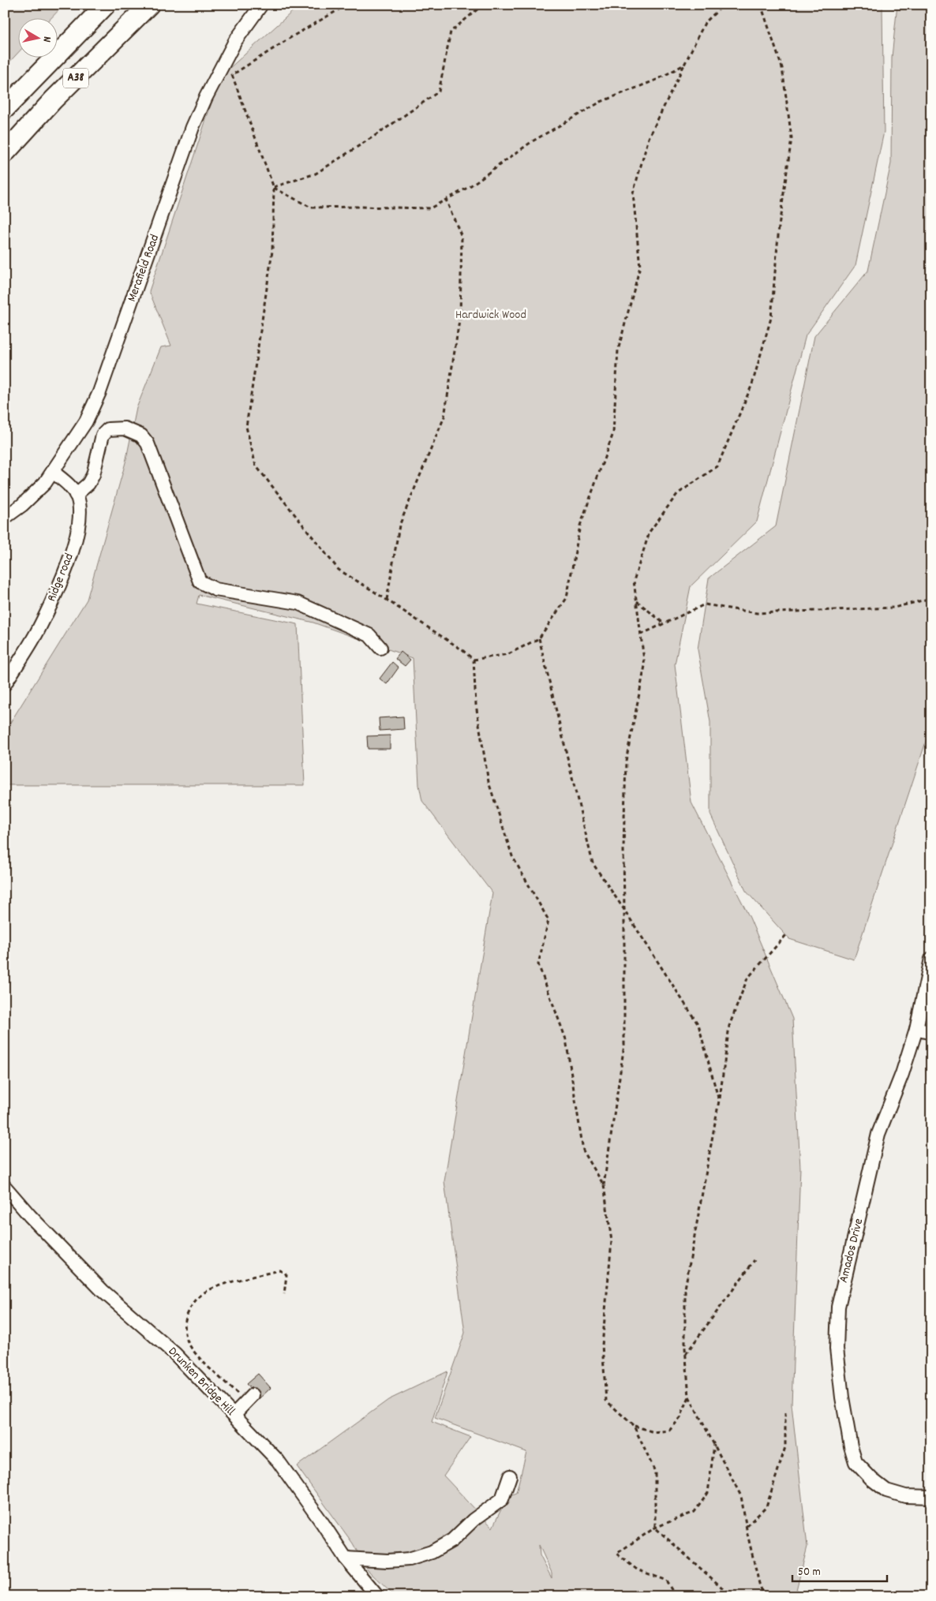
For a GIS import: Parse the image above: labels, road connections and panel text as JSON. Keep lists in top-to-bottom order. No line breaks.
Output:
{"streets":{"highway":["A38"],"street":["Merafield Road","Ridge road","Amados Drive","Drunken Bridge Hill"]},"parks":["Hardwick Wood"],"scale_bar":"50 m","north":"right"}
